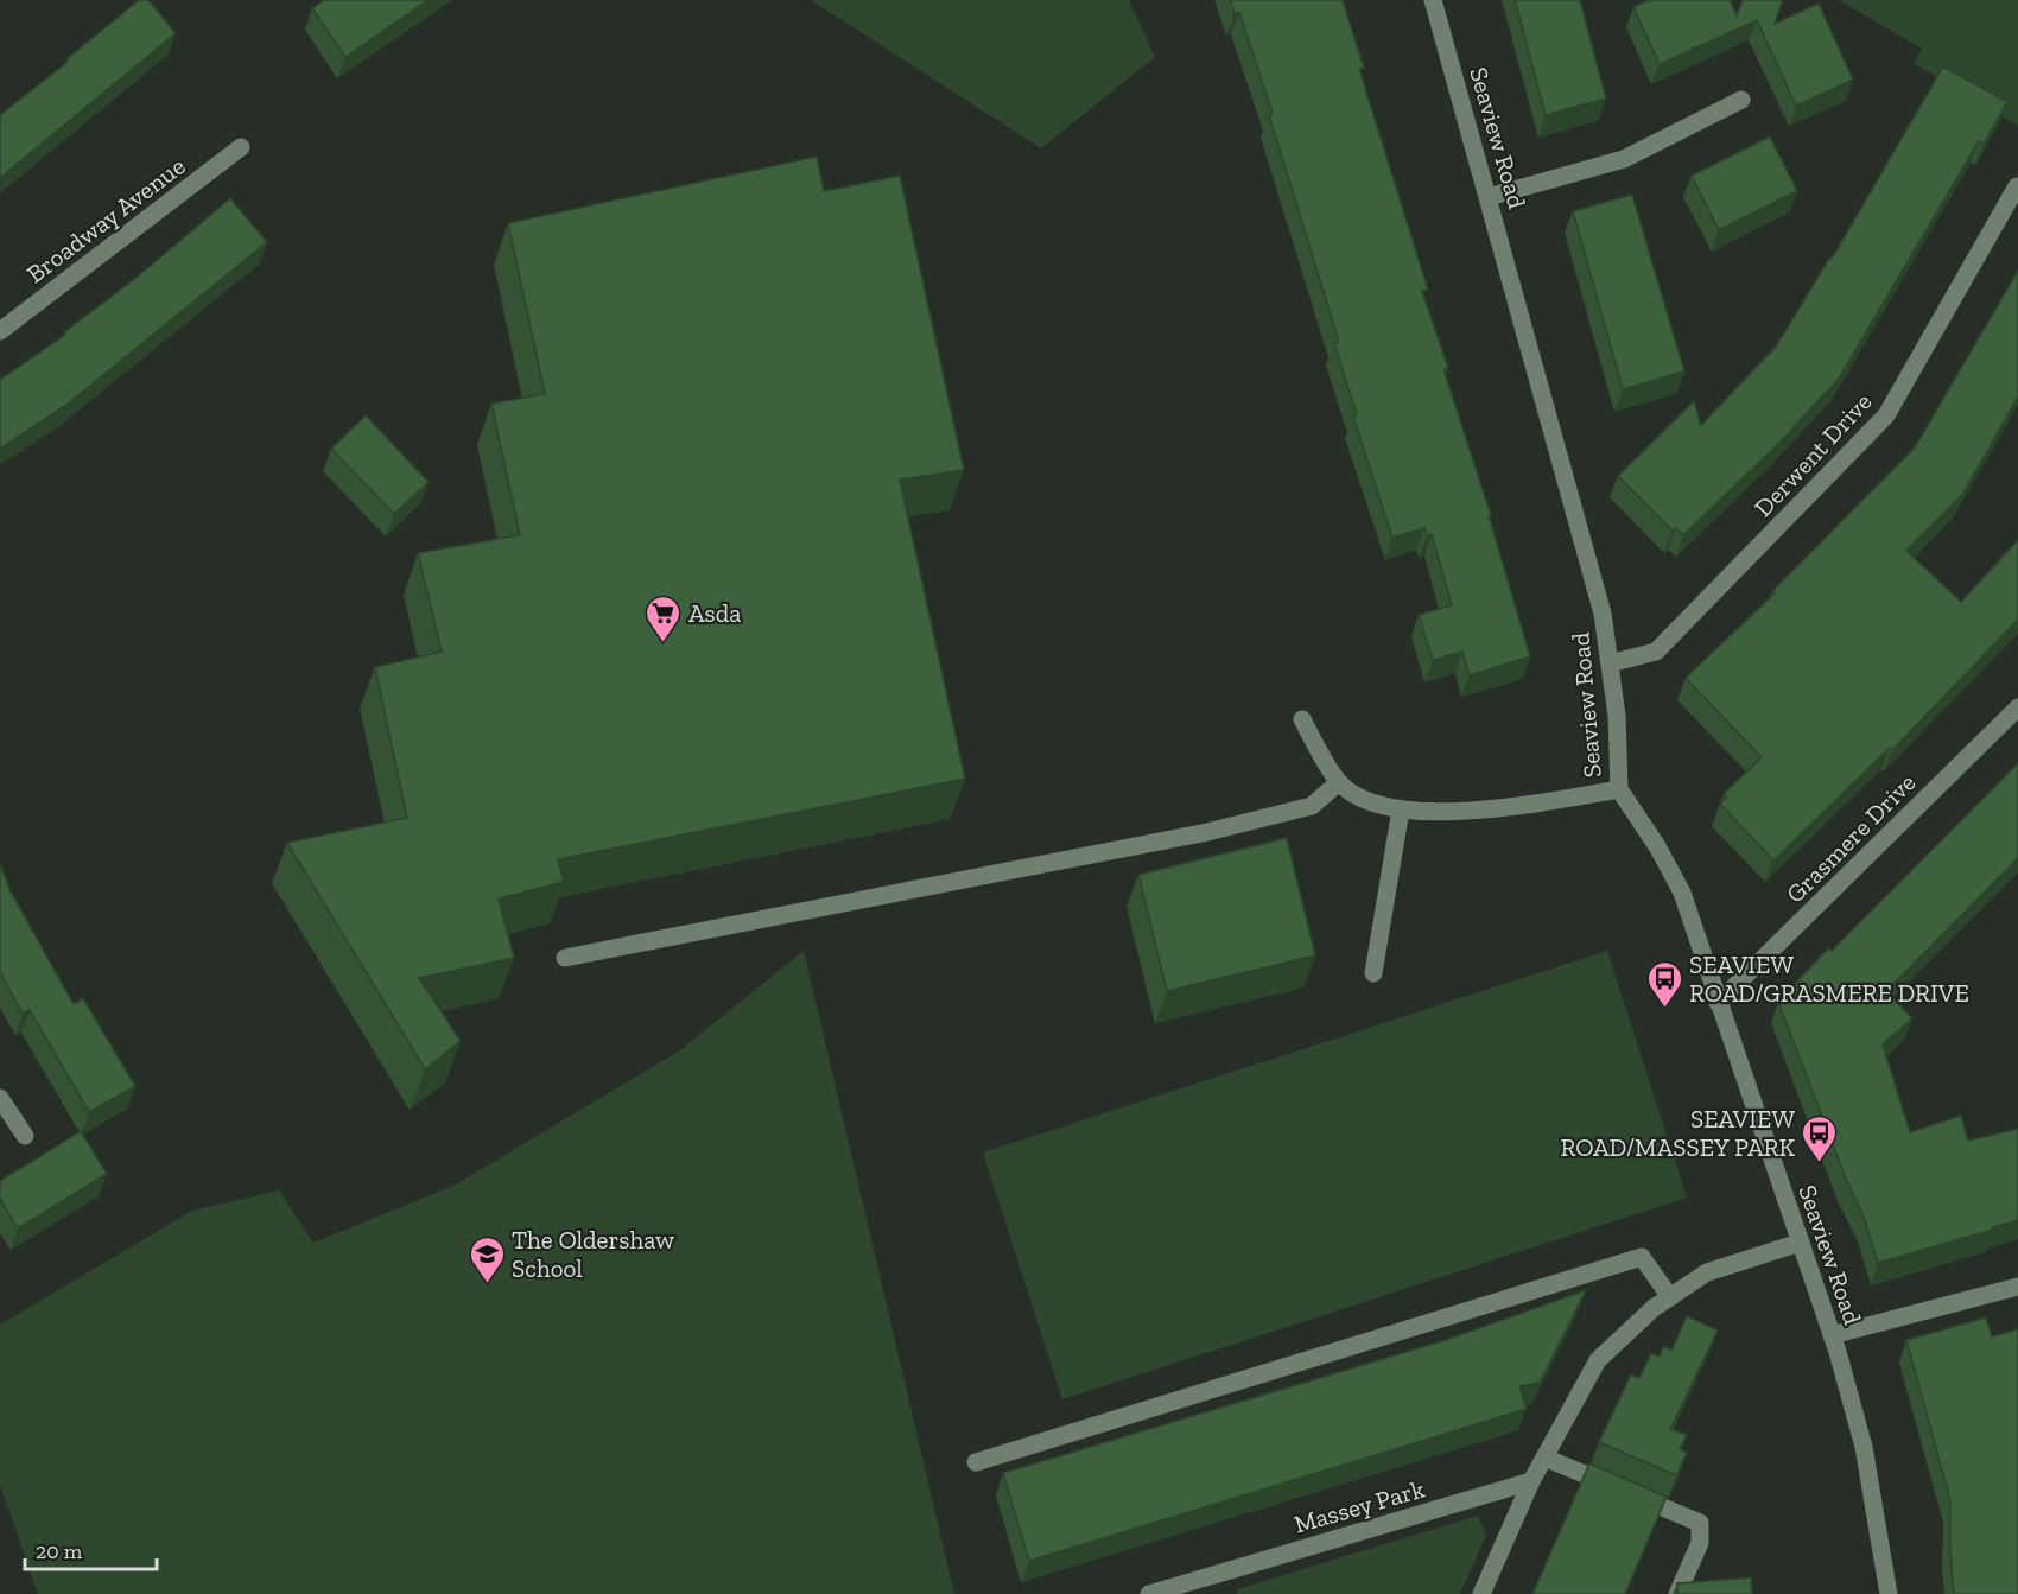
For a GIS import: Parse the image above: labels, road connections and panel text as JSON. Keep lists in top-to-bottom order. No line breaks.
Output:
{"streets":{"street":["Seaview Road","Broadway Avenue","Derwent Drive","Grasmere Drive","Massey Park"]},"crossings":[["Seaview Road","Derwent Drive"],["Seaview Road","Grasmere Drive"]],"places":{"supermarket":["Asda"],"bus stop":["SEAVIEW ROAD/GRASMERE DRIVE","SEAVIEW ROAD/MASSEY PARK"],"school or university":["The Oldershaw School"]},"scale_bar":"20 m"}
